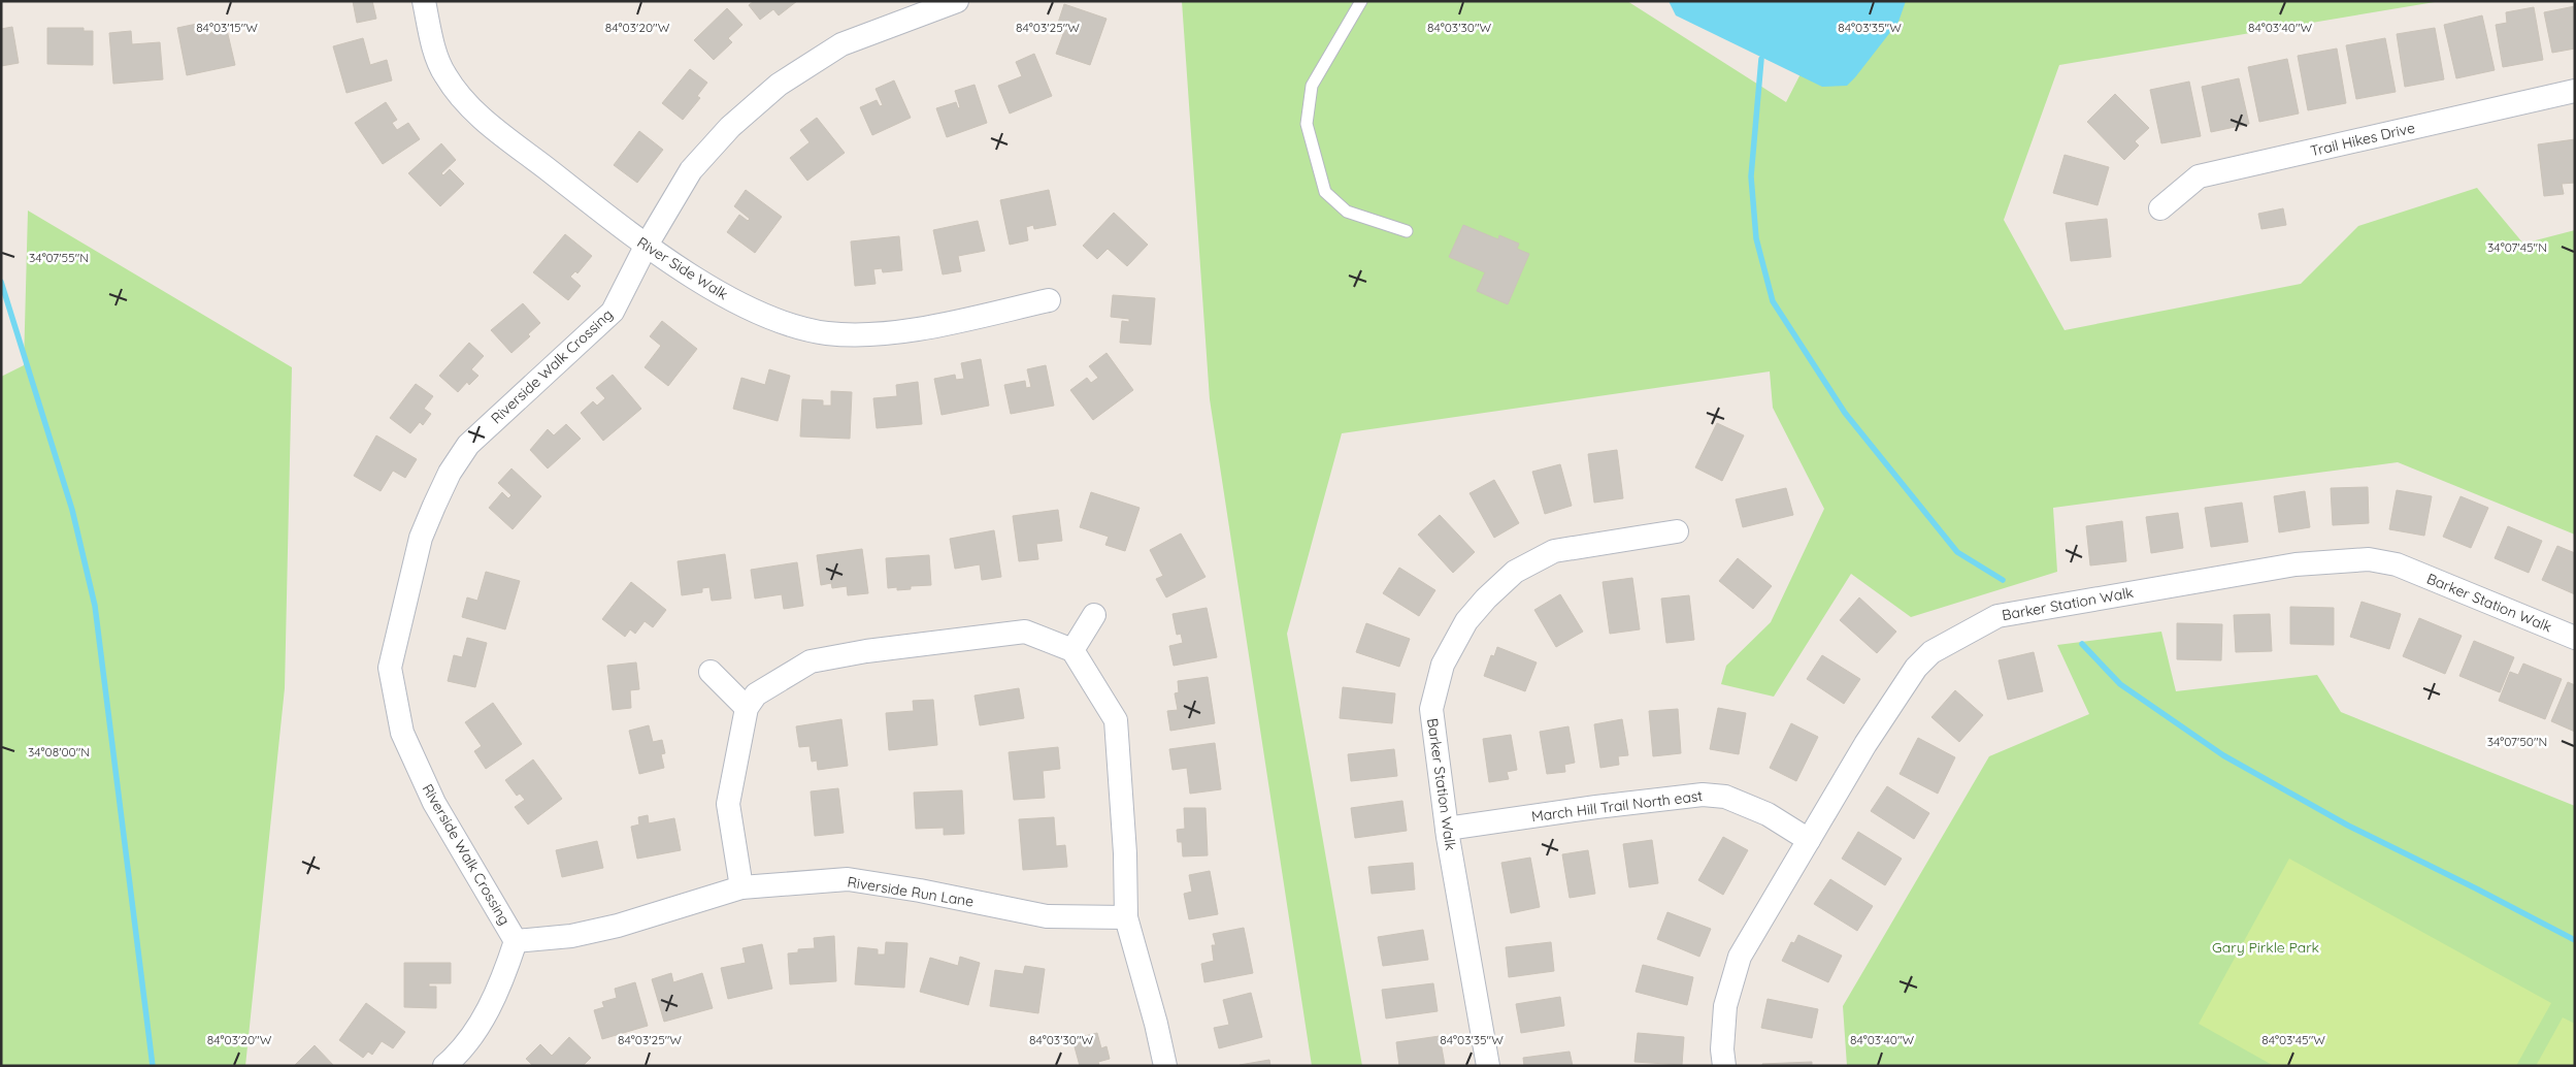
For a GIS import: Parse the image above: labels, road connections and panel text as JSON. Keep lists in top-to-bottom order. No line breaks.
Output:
{"streets":{"street":["Trail Hikes Drive","River Side Walk","Riverside Walk Crossing","Barker Station Walk","March Hill Trail North east","Riverside Run Lane"]},"crossings":[["River Side Walk","Riverside Walk Crossing"],["Riverside Walk Crossing","Riverside Run Lane"],["Barker Station Walk","March Hill Trail North east"]],"parks":["Gary Pirkle Park"],"coordinates":["84°03'20\"W","84°03'25\"W","84°03'35\"W","84°03'40\"W","84°03'15\"W","84°03'30\"W","34°07'45\"N","34°07'55\"N","34°07'50\"N","34°08'00\"N","84°03'45\"W"]}
